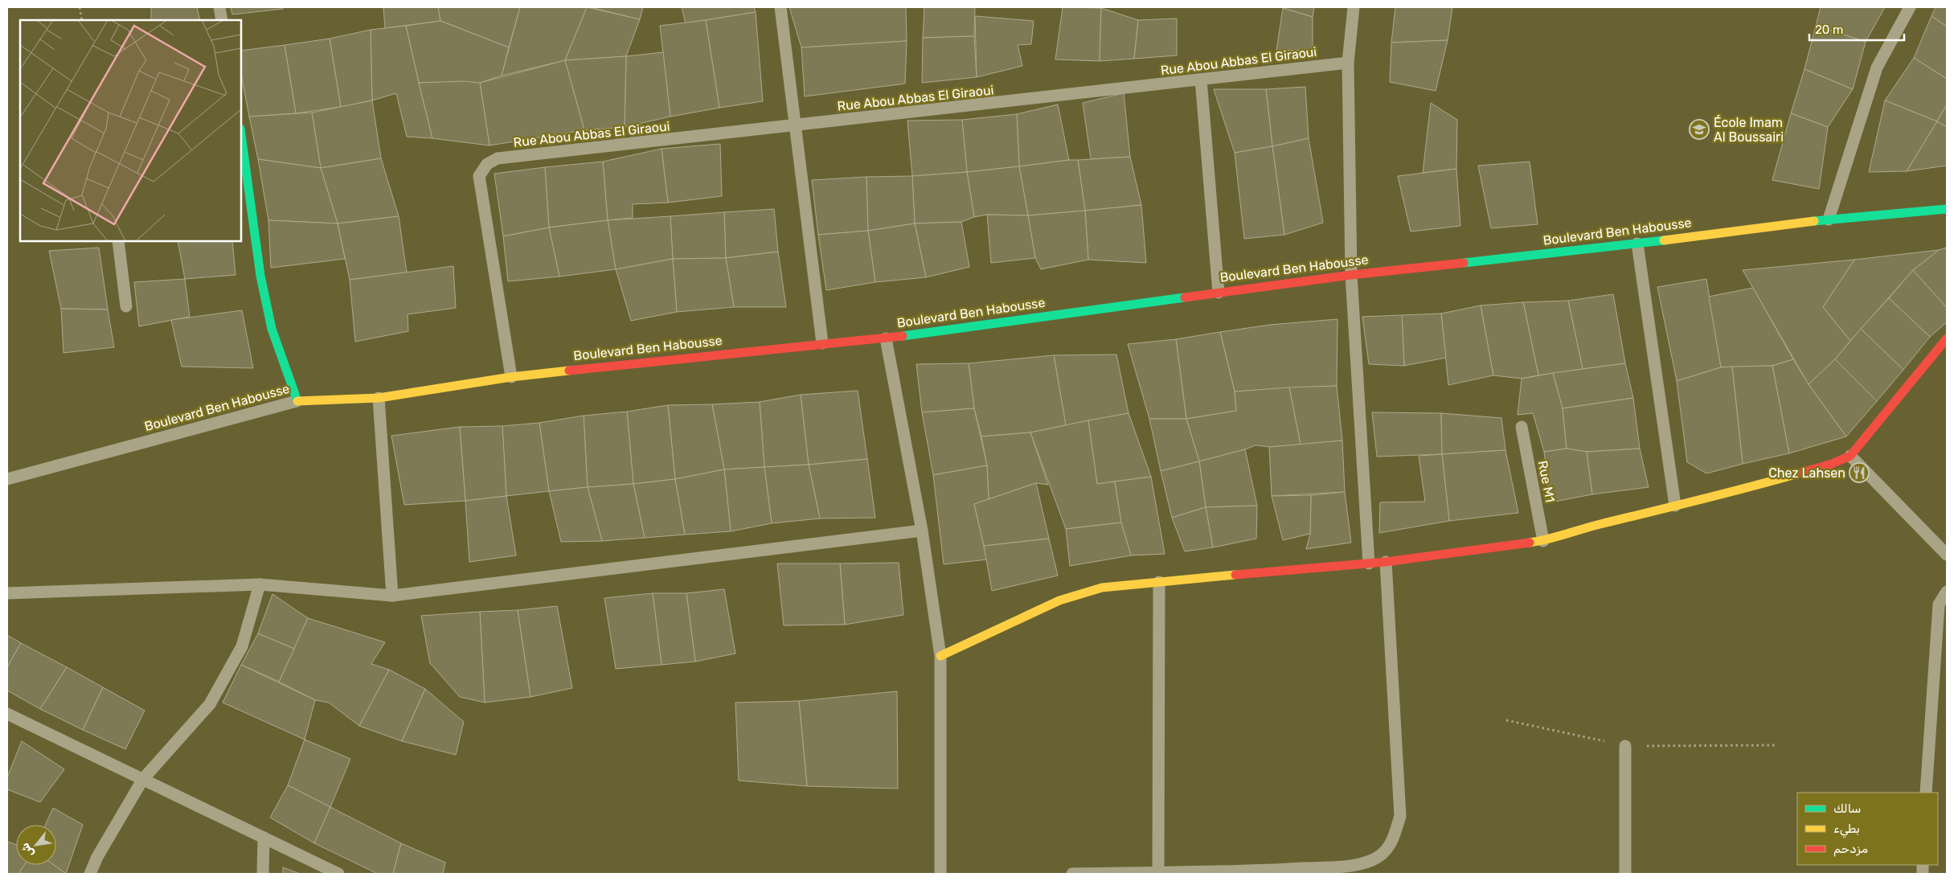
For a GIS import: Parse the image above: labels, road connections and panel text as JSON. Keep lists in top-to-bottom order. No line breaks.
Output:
{"streets":{"street":["Rue Abou Abbas El Giraoui","Boulevard Ben Habousse","Rue M1"]},"crossings":[["Rue Abou Abbas El Giraoui","Boulevard Ben Habousse"]],"places":{"school or university":["École Imam Al Boussairi"],"restaurant":["Chez Lahsen"]},"legend":["سالك","بطيء","مزدحم"],"scale_bar":"20 m","north":"bottom left"}
